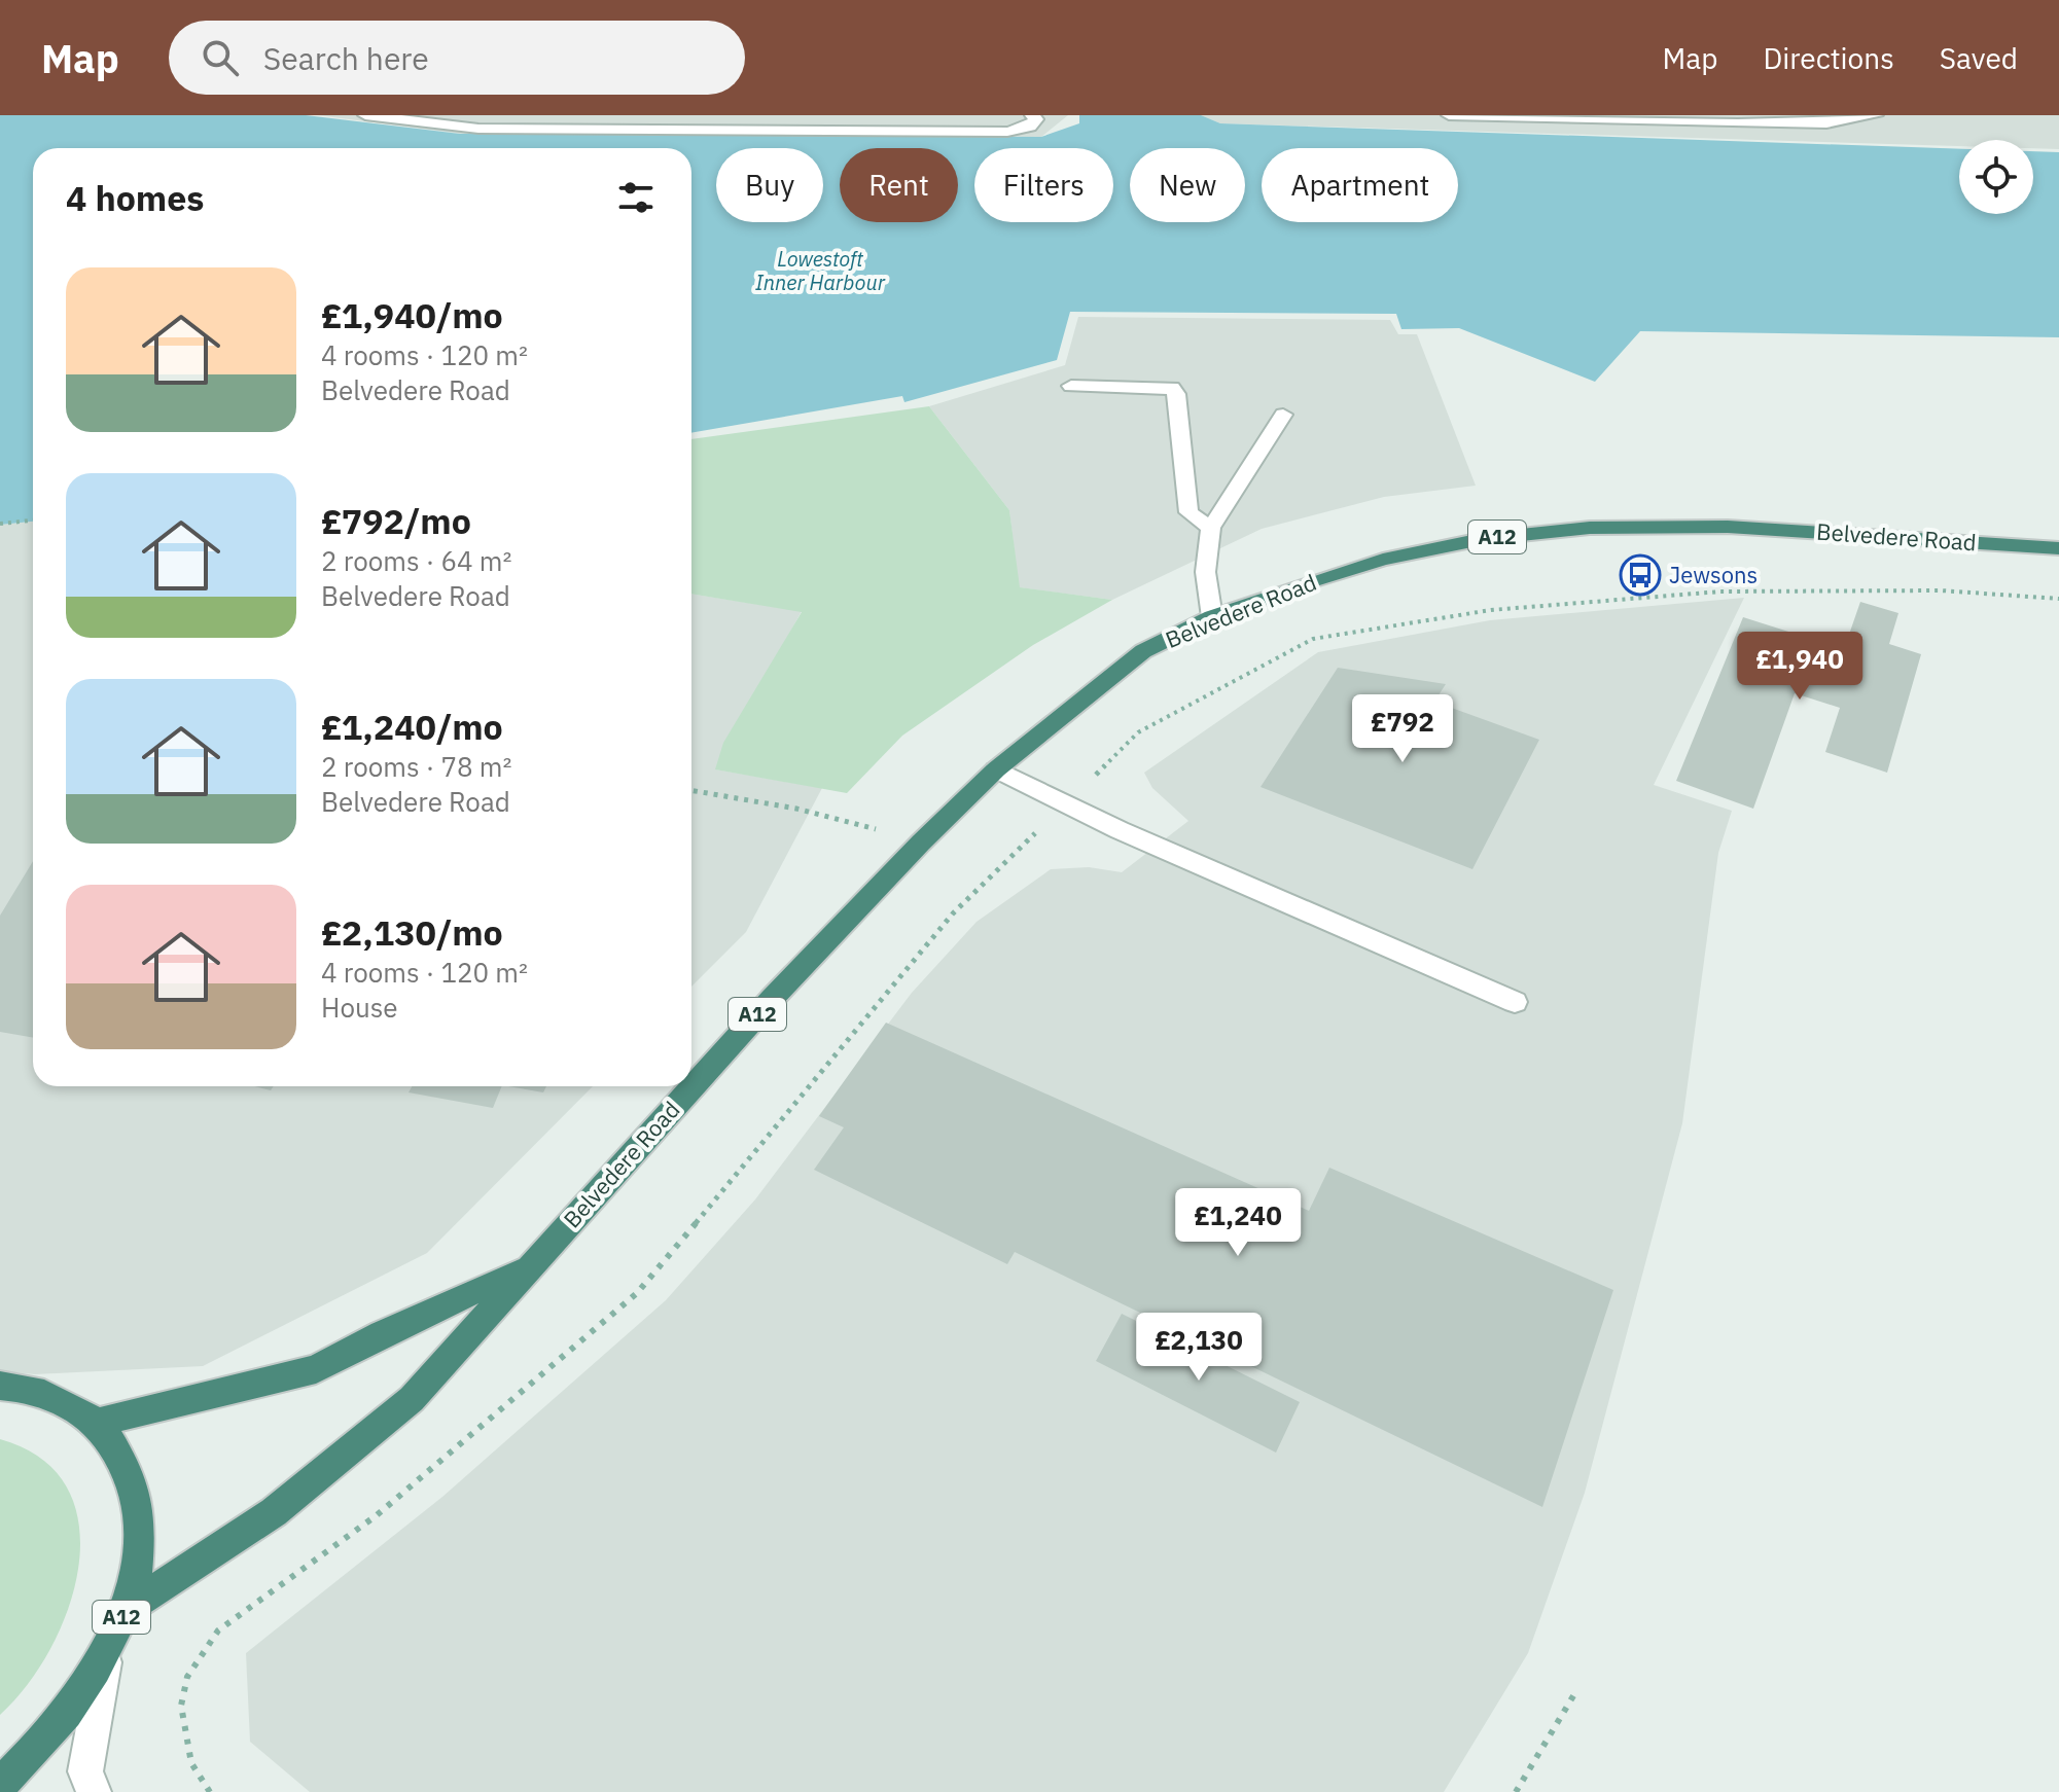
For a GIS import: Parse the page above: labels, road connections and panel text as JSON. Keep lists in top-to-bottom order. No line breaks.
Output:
{"streets":{"highway":["A12","Belvedere Road"]},"crossings":[["A12","Belvedere Road"]],"water":["Lowestoft Inner Harbour"],"places":{"bus stop":["Jewsons"]},"page":{"header":"Map","search":"Search here","nav":["Map","Directions","Saved"],"chip":["Buy","Rent","Filters","New","Apartment"],"heading":"4 homes","list":[{"name":"£1,940/mo","note":"4 rooms · 120 m² · Belvedere Road"},{"name":"£792/mo","note":"2 rooms · 64 m² · Belvedere Road"},{"name":"£1,240/mo","note":"2 rooms · 78 m² · Belvedere Road"},{"name":"£2,130/mo","note":"4 rooms · 120 m² · House"}],"price":["£1,940","£792","£1,240","£2,130"]}}
